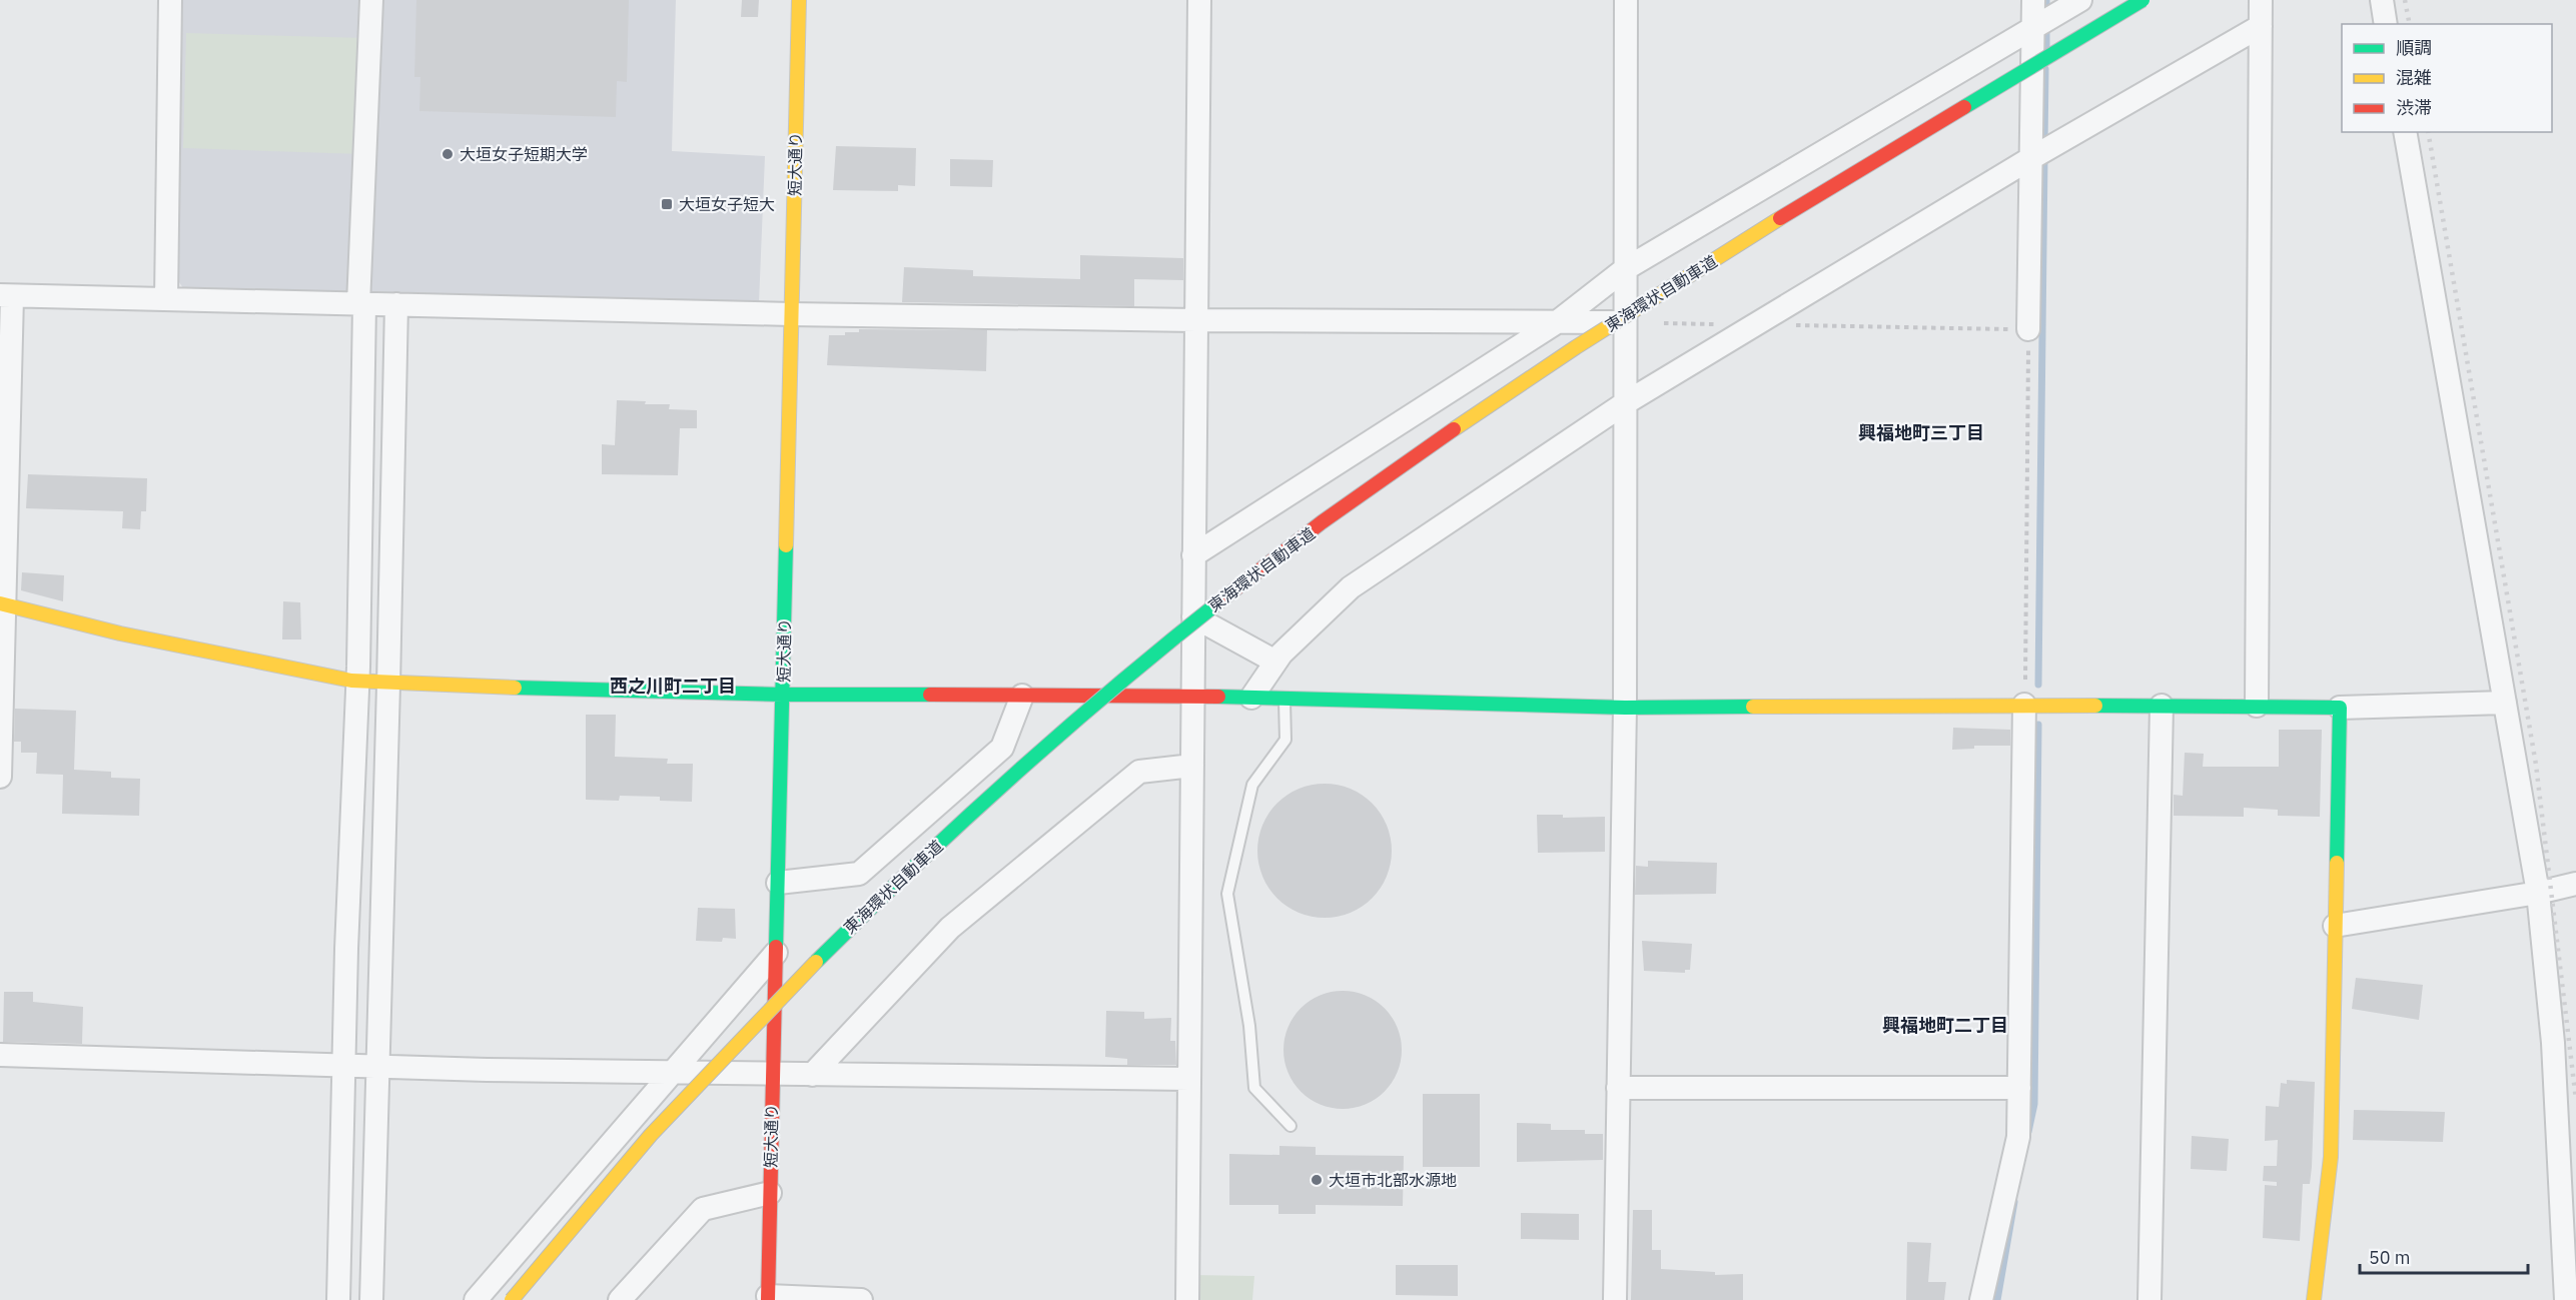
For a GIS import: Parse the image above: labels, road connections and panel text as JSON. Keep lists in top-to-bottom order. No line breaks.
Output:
{"streets":{"main road":["短大通り","東海環状自動車道"]},"districts":["興福地町三丁目","西之川町二丁目","興福地町二丁目"],"places":{"other":["大垣女子短期大学","大垣市北部水源地"],"transit":["大垣女子短大"]},"legend":["順調","混雑","渋滞"],"scale_bar":"50 m"}
